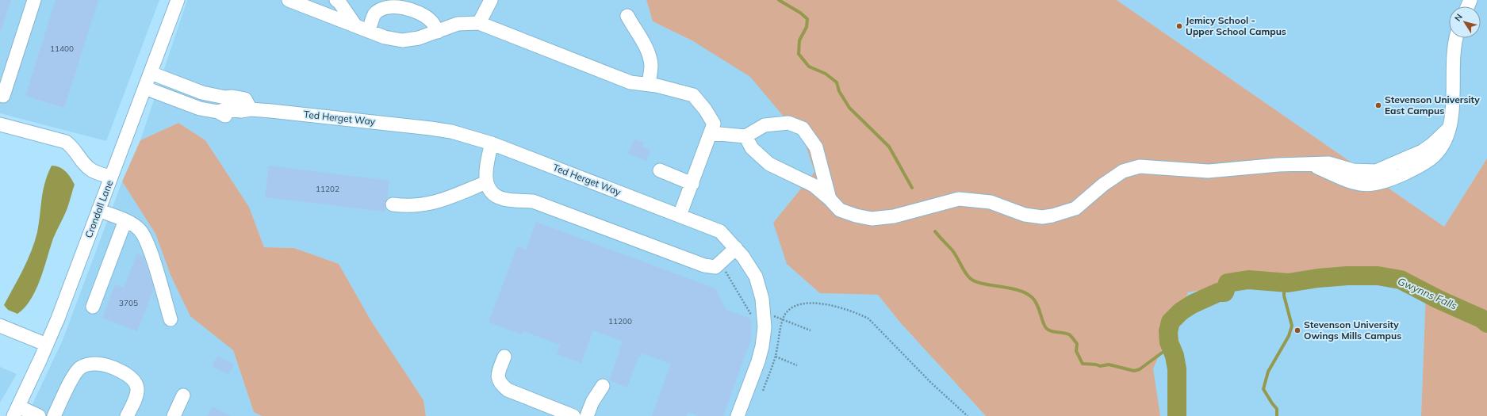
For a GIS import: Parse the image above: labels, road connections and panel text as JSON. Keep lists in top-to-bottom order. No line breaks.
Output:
{"streets":{"street":["Ted Herget Way","Crondall Lane"]},"water":["Gwynns Falls"],"places":["Jemicy School - Upper School Campus","Stevenson University East Campus","Stevenson University Owings Mills Campus"],"house_numbers":["11400","11202","3705","11200"],"north":"top left"}
